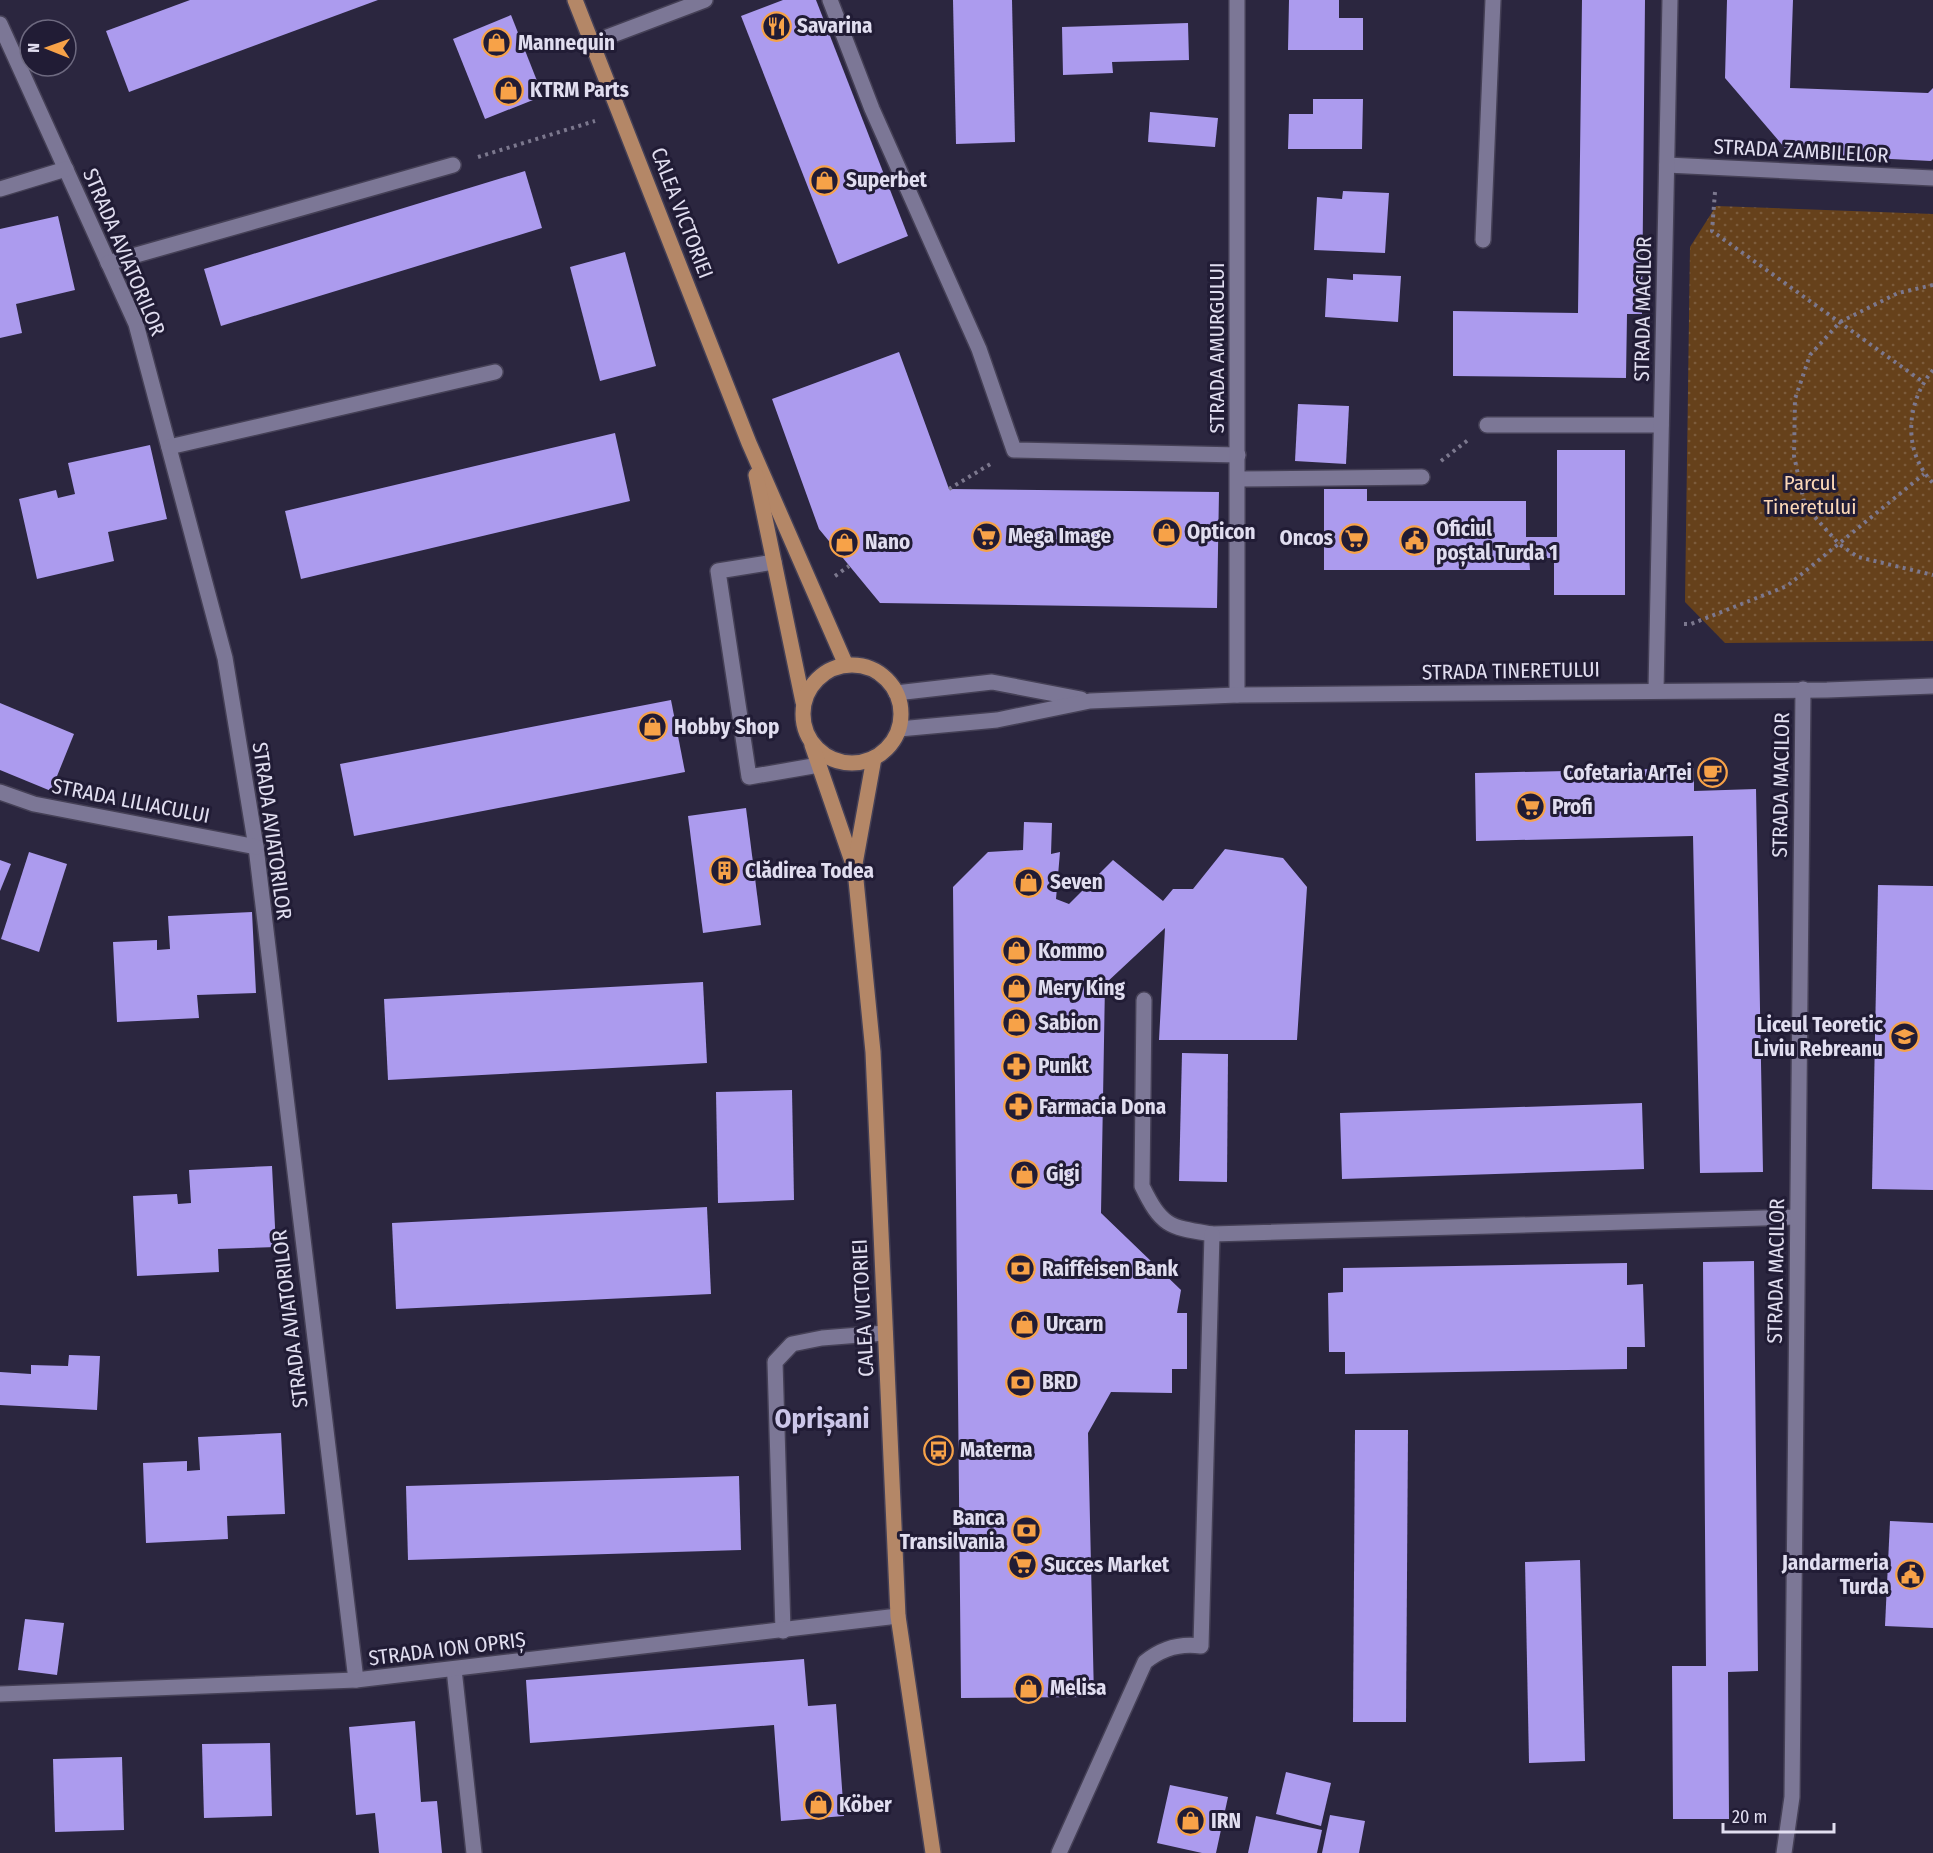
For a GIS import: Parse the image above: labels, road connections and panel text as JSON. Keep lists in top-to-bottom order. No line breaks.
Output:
{"streets":{"main road":["CALEA VICTORIEI"],"street":["STRADA ZAMBILELOR","STRADA AVIATORILOR","STRADA MACILOR","STRADA AMURGULUI","STRADA TINERETULUI","STRADA LILIACULUI","STRADA ION OPRIȘ"]},"crossings":[["STRADA ZAMBILELOR","STRADA MACILOR"],["CALEA VICTORIEI","STRADA TINERETULUI"],["CALEA VICTORIEI","STRADA ION OPRIȘ"],["STRADA AVIATORILOR","STRADA LILIACULUI"],["STRADA AVIATORILOR","STRADA ION OPRIȘ"],["STRADA MACILOR","STRADA TINERETULUI"],["STRADA AMURGULUI","STRADA TINERETULUI"]],"districts":["Oprișani"],"parks":["Parcul Tineretului"],"places":{"restaurant":["Savarina"],"shop":["Mannequin","KTRM Parts","Superbet","Opticon","Nano","Hobby Shop","Seven","Kommo","Mery King","Sabion","Gigi","Urcarn","Melisa","Köber","IRN"],"supermarket":["Mega Image","Oncos","Profi","Succes Market"],"public building":["Oficiul poștal Turda 1","Jandarmeria Turda"],"cafe":["Cofetaria ArTei"],"building":["Clădirea Todea"],"school or university":["Liceul Teoretic Liviu Rebreanu"],"pharmacy":["Punkt","Farmacia Dona"],"bank":["Raiffeisen Bank","BRD","Banca Transilvania"],"bus stop":["Materna"]},"scale_bar":"20 m","north":"left"}
